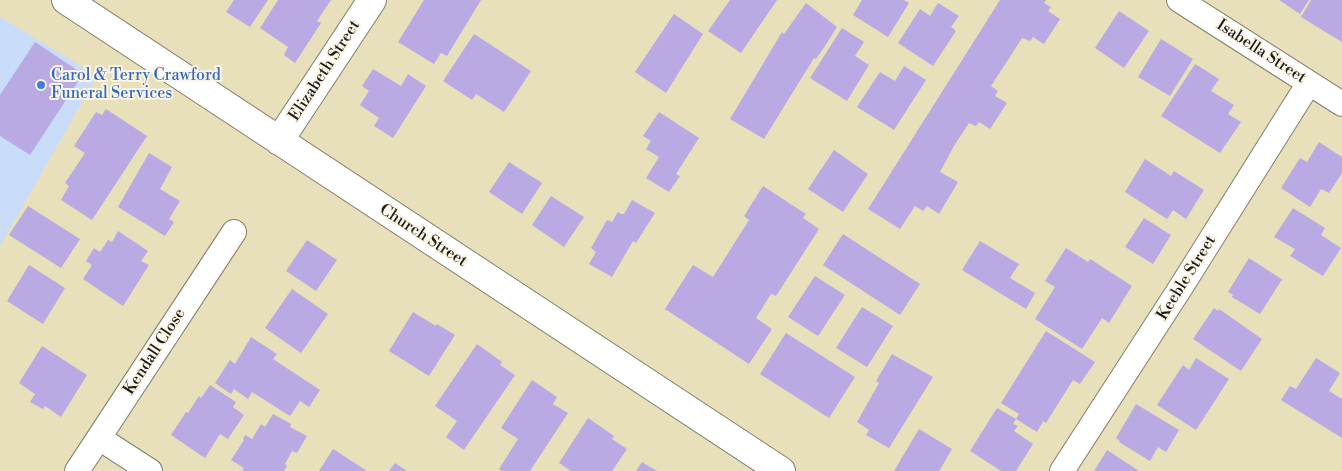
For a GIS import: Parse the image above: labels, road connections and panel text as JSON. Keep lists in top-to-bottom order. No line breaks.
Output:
{"streets":{"street":["Isabella Street","Elizabeth Street","Church Street","Keeble Street","Kendall Close"]},"crossings":[["Isabella Street","Keeble Street"],["Elizabeth Street","Church Street"]],"places":["Carol & Terry Crawford Funeral Services"]}
